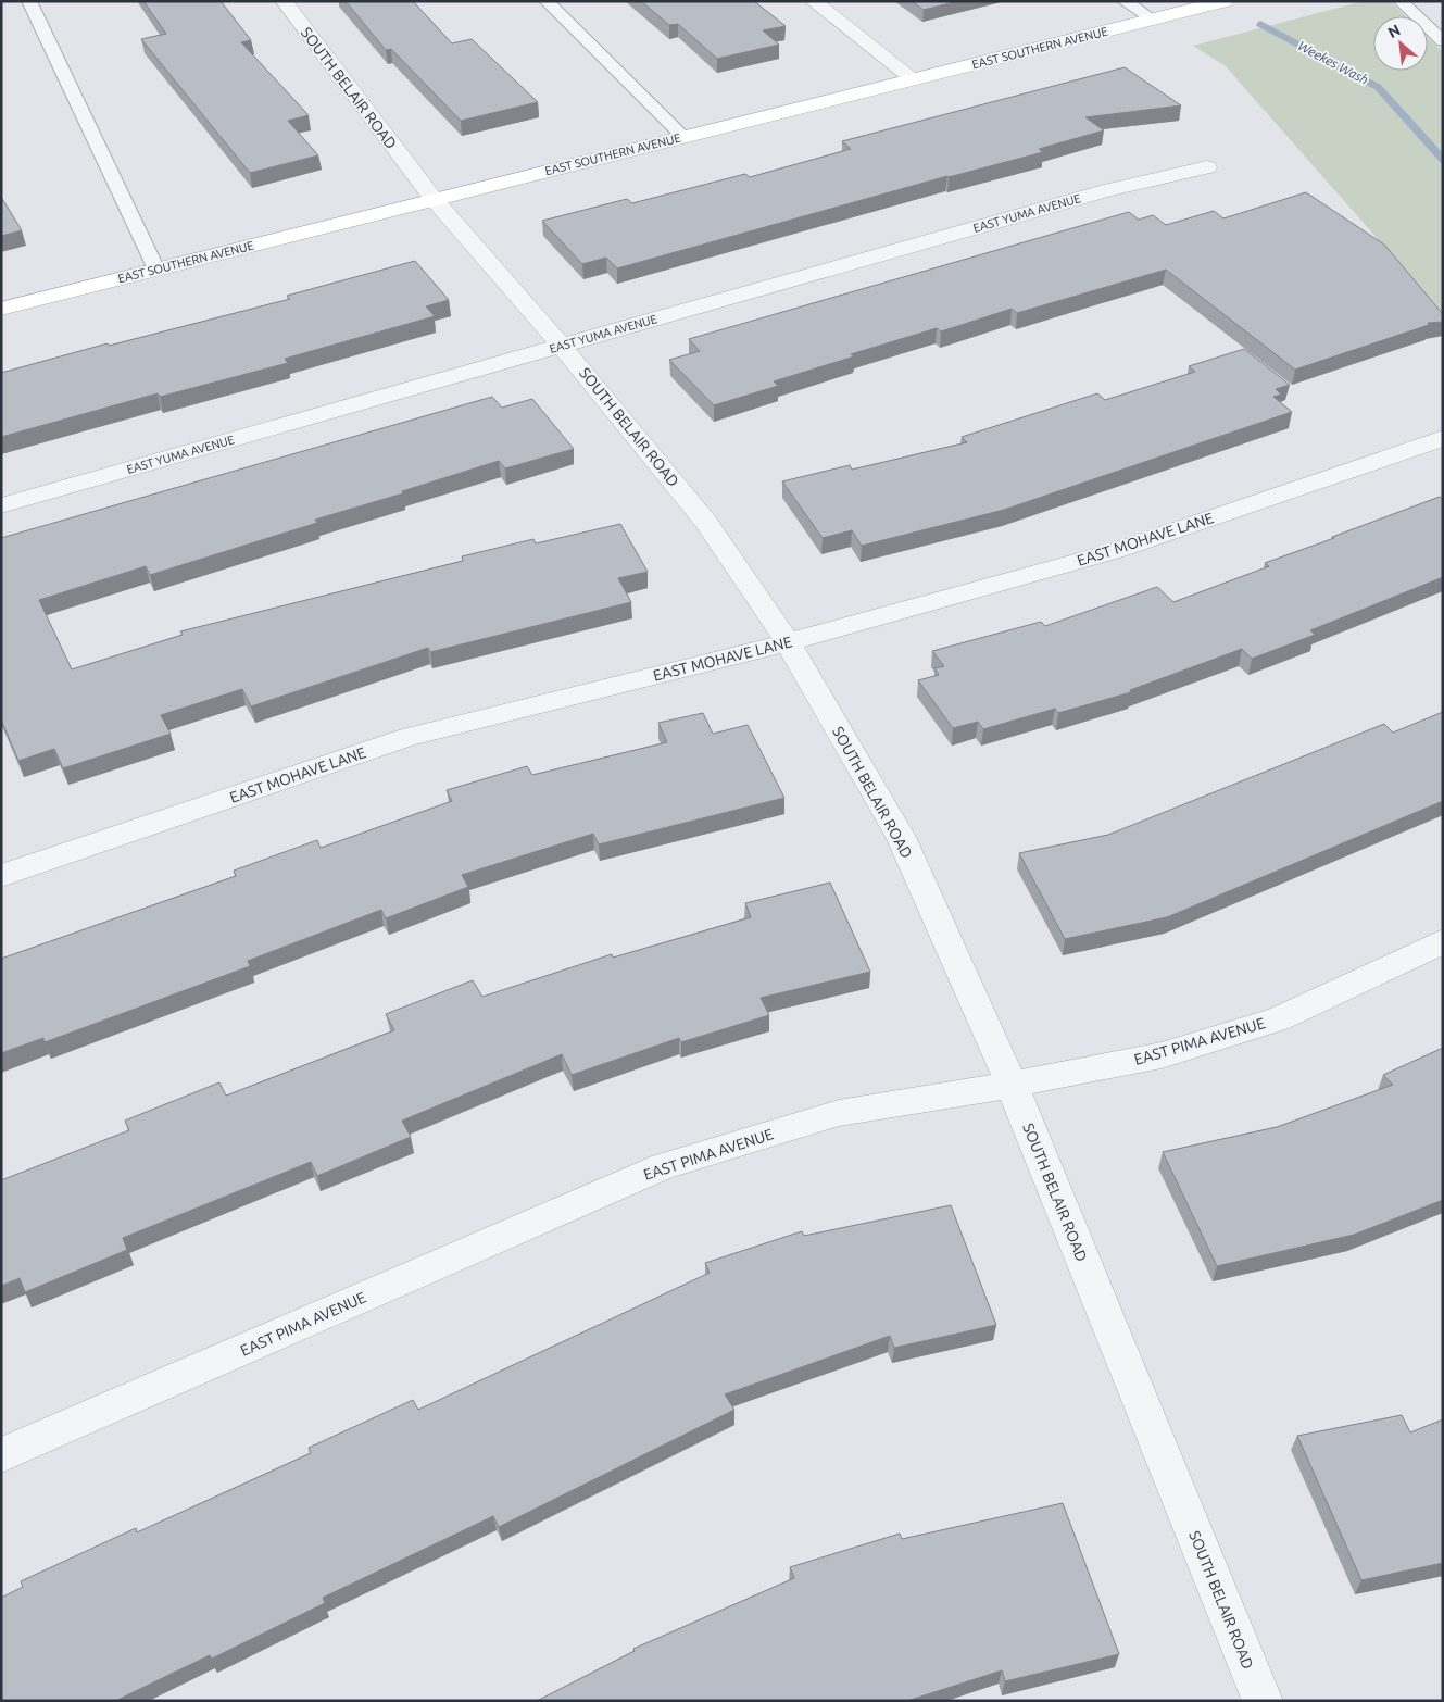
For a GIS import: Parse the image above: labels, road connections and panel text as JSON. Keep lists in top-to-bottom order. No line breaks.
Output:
{"streets":{"main road":["EAST SOUTHERN AVENUE"],"street":["SOUTH BELAIR ROAD","EAST YUMA AVENUE","EAST MOHAVE LANE","EAST PIMA AVENUE"]},"crossings":[["EAST SOUTHERN AVENUE","SOUTH BELAIR ROAD"],["SOUTH BELAIR ROAD","EAST YUMA AVENUE"],["SOUTH BELAIR ROAD","EAST MOHAVE LANE"],["SOUTH BELAIR ROAD","EAST PIMA AVENUE"]],"water":["Weekes Wash"],"north":"top left"}
